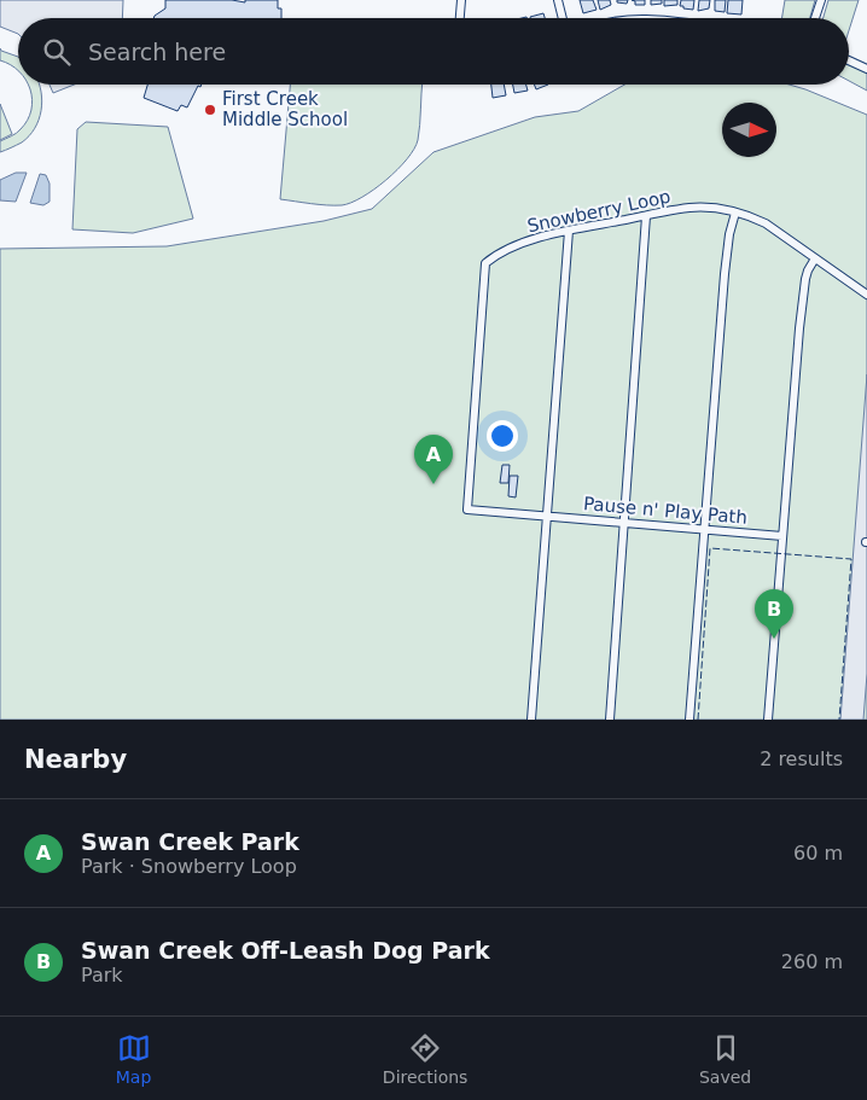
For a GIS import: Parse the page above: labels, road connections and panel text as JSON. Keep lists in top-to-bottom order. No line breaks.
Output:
{"streets":{"street":["Snowberry Loop","Pause n' Play Path"]},"crossings":[["Snowberry Loop","Pause n' Play Path"]],"places":["First Creek Middle School"],"north":"right","page":{"search":"Search here","pins":["A","B"],"heading":["Nearby","2 results"],"list":[{"mark":"A","name":"Swan Creek Park","note":"Park · Snowberry Loop","value":"60 m"},{"mark":"B","name":"Swan Creek Off-Leash Dog Park","note":"Park","value":"260 m"}],"nav":["Map","Directions","Saved"]}}
